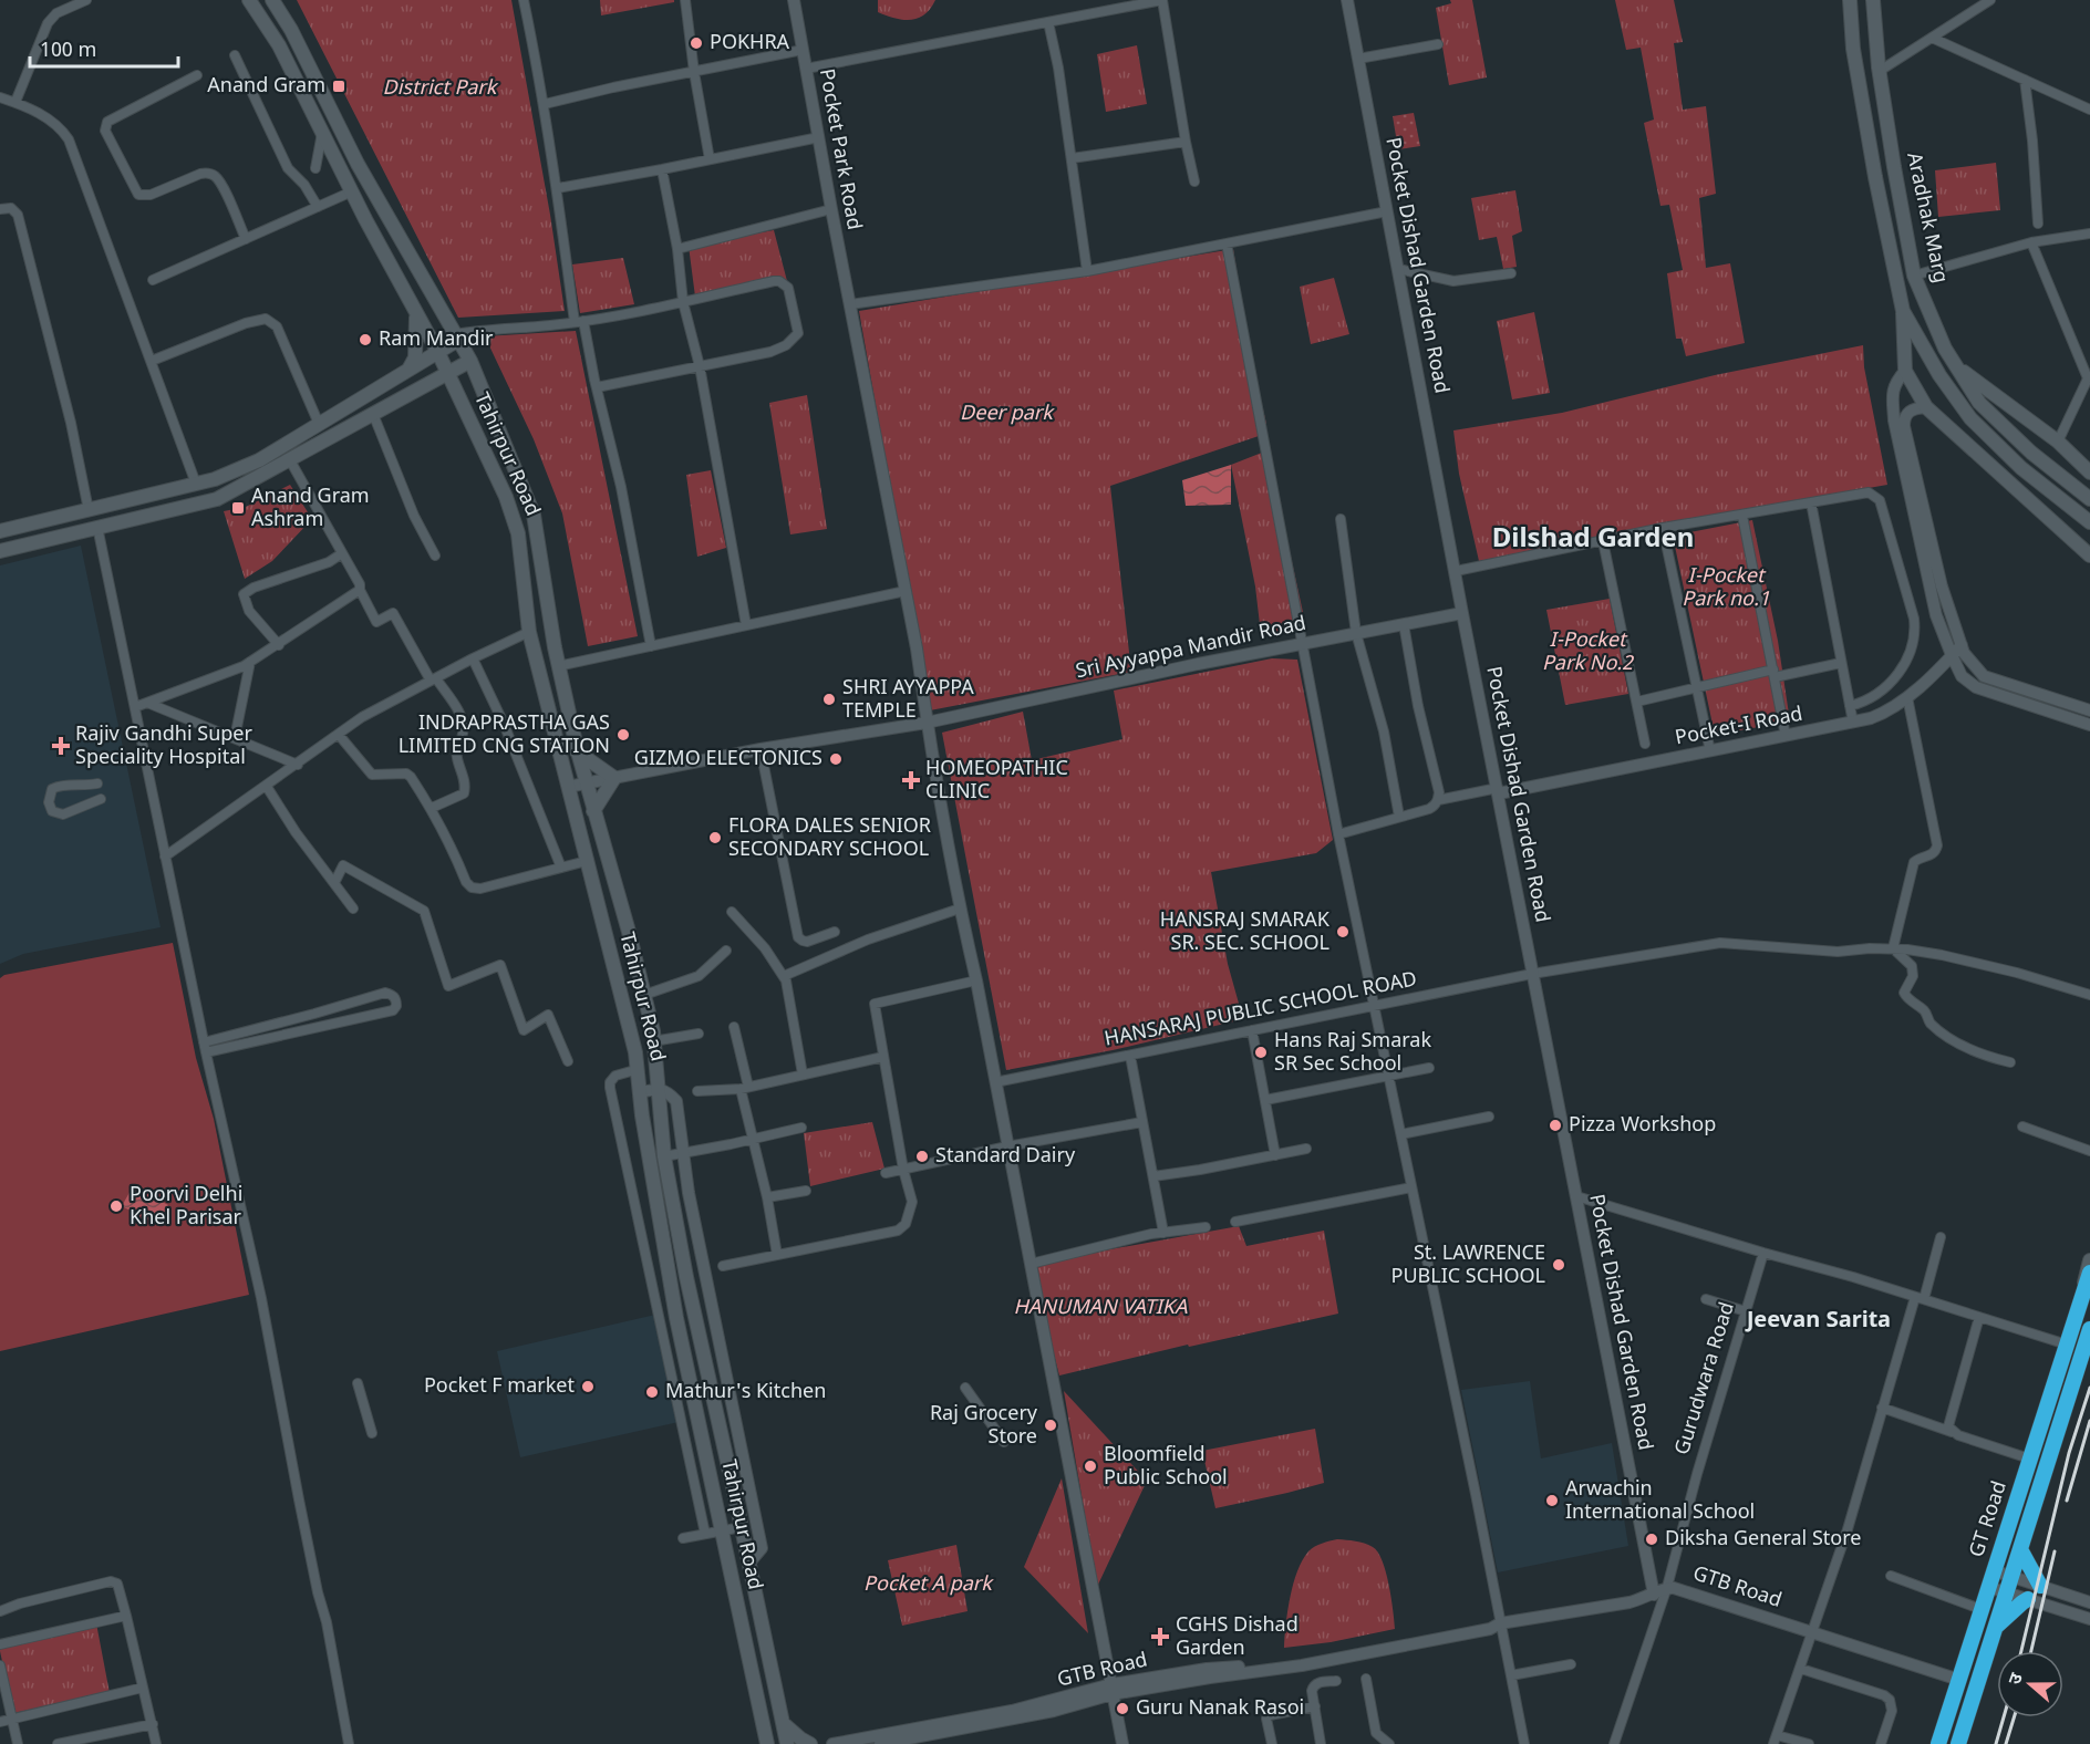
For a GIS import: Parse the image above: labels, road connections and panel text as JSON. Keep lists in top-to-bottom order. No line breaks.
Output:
{"streets":{"highway":["GT Road"],"main road":["Aradhak Marg","Tahirpur Road"],"street":["Pocket Park Road","Pocket Dishad Garden Road","Sri Ayyappa Mandir Road","Pocket-I Road","HANSARAJ PUBLIC SCHOOL ROAD","Gurudwara Road","GTB Road"]},"crossings":[["Pocket Park Road","Sri Ayyappa Mandir Road"],["Pocket Park Road","HANSARAJ PUBLIC SCHOOL ROAD"],["Pocket Park Road","GTB Road"],["Pocket Dishad Garden Road","Sri Ayyappa Mandir Road"],["Pocket Dishad Garden Road","Pocket-I Road"],["Pocket Dishad Garden Road","HANSARAJ PUBLIC SCHOOL ROAD"],["Pocket Dishad Garden Road","GTB Road"],["Tahirpur Road","Sri Ayyappa Mandir Road"],["Gurudwara Road","GTB Road"],["GT Road","GTB Road"]],"districts":["Dilshad Garden","Jeevan Sarita"],"parks":["District Park","Deer park","I-Pocket Park no.1","I-Pocket Park No.2","HANUMAN VATIKA","Pocket A park"],"places":{"other":["POKHRA","Ram Mandir","SHRI AYYAPPA TEMPLE","INDRAPRASTHA GAS LIMITED CNG STATION","GIZMO ELECTONICS","FLORA DALES SENIOR SECONDARY SCHOOL","HANSRAJ SMARAK SR. SEC. SCHOOL","Hans Raj Smarak SR Sec School","Pizza Workshop","Standard Dairy","Poorvi Delhi Khel Parisar","St. LAWRENCE PUBLIC SCHOOL","Pocket F market","Mathur's Kitchen","Raj Grocery Store","Bloomfield Public School","Arwachin International School","Diksha General Store","Guru Nanak Rasoi"],"transit":["Anand Gram","Anand Gram Ashram"],"health":["Rajiv Gandhi Super Speciality Hospital","HOMEOPATHIC CLINIC","CGHS Dishad Garden"]},"scale_bar":"100 m","north":"left"}
